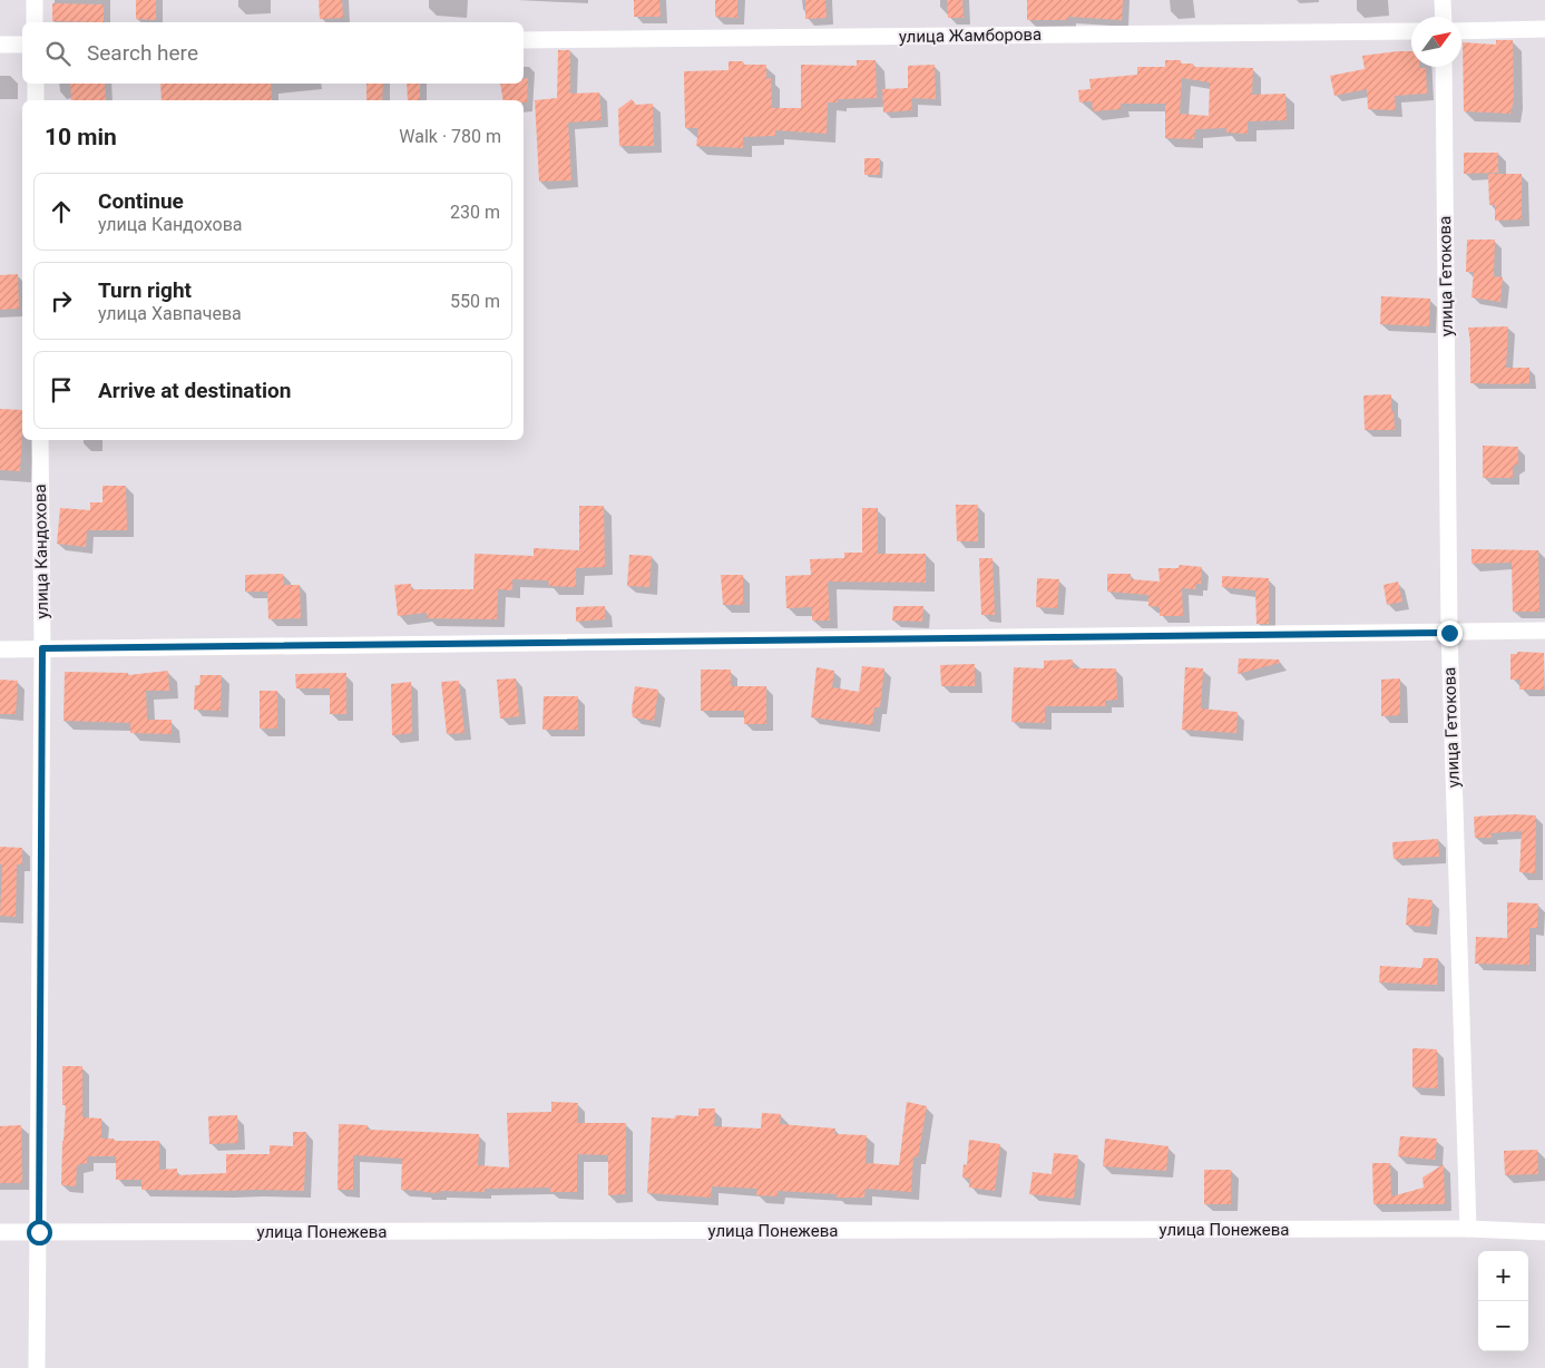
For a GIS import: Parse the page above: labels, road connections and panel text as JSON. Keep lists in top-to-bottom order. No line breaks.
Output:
{"streets":{"street":["улица Жамборова","улица Гетокова","улица Кандохова","улица Понежева"]},"crossings":[["улица Гетокова","улица Понежева"],["улица Кандохова","улица Понежева"]],"north":"top right","page":{"search":"Search here","heading":["10 min","Walk · 780 m"],"list":[["Continue","улица Кандохова","230 m"],["Turn right","улица Хавпачева","550 m"],"Arrive at destination"],"map_buttons":["+","−"]}}
